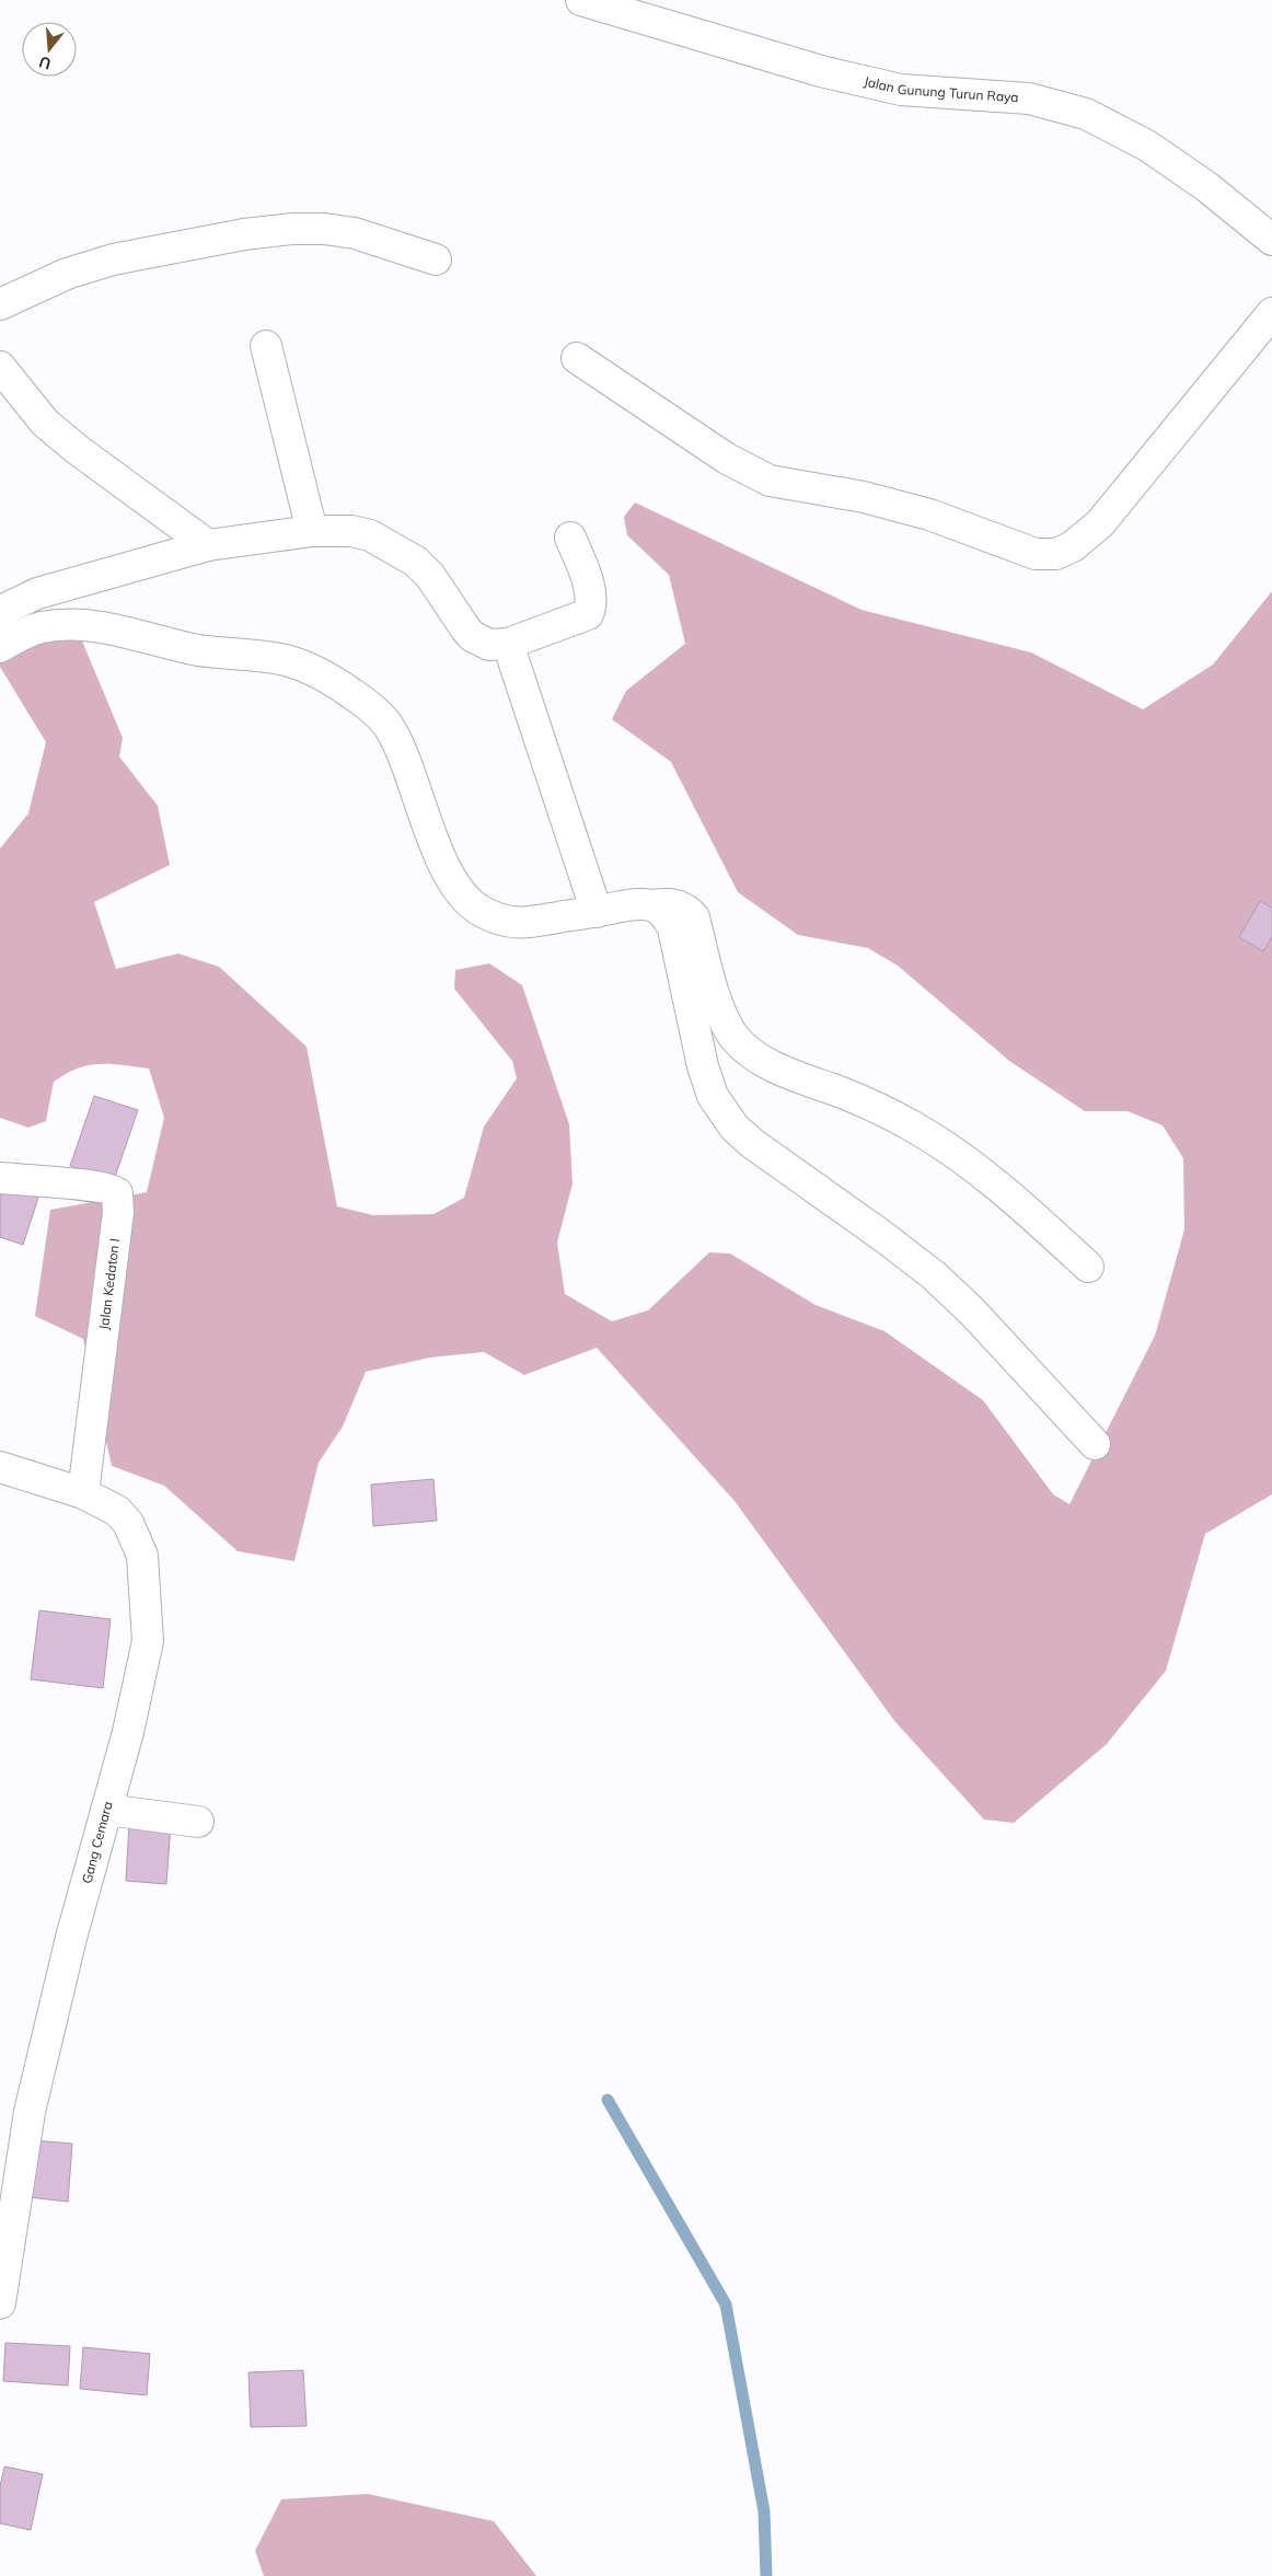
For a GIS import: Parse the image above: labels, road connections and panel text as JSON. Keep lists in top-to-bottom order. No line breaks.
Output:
{"streets":{"street":["Jalan Gunung Turun Raya","Jalan Kedaton I","Gang Cemara"]},"crossings":[["Jalan Kedaton I","Gang Cemara"]],"north":"bottom"}
